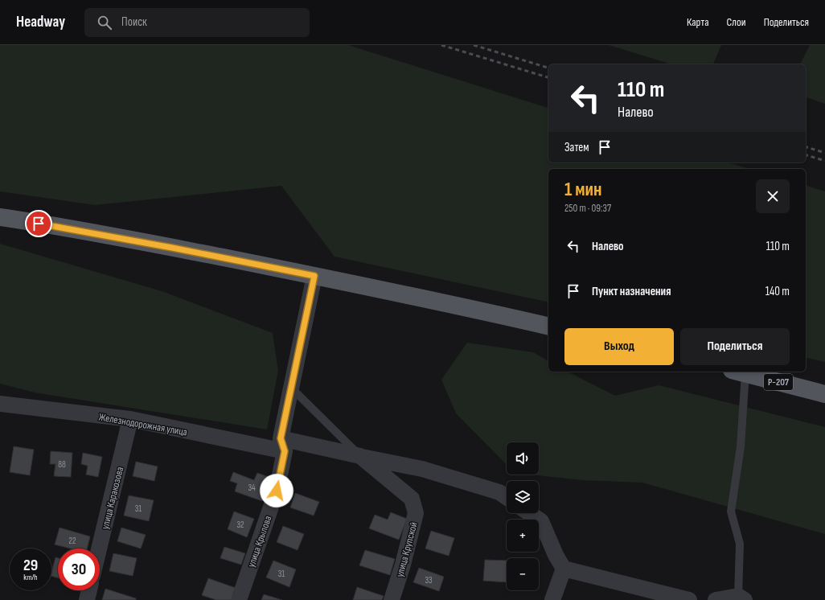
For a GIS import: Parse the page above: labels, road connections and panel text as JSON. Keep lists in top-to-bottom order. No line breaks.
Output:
{"streets":{"main road":["Р-207"],"street":["Железнодорожная улица","улица Каракозова","улица Крылова","улица Крупской"]},"crossings":[["Железнодорожная улица","улица Каракозова"],["Железнодорожная улица","улица Крылова"],["Железнодорожная улица","улица Крупской"]],"house_numbers":["88","34","31","32","22","31","33"],"page":{"header":"Headway","search":"Поиск","nav":["Карта","Слои","Поделиться"],"turn":["110 m","Налево"],"then":"Затем","heading":["1 мин","250 m · 09:37"],"list":[{"name":"Налево","value":"110 m"},{"name":"Пункт назначения","value":"140 m"}],"buttons":["Выход","Поделиться"],"map_buttons":["+","−"],"speed":"29 km/h","limit":"30"}}
